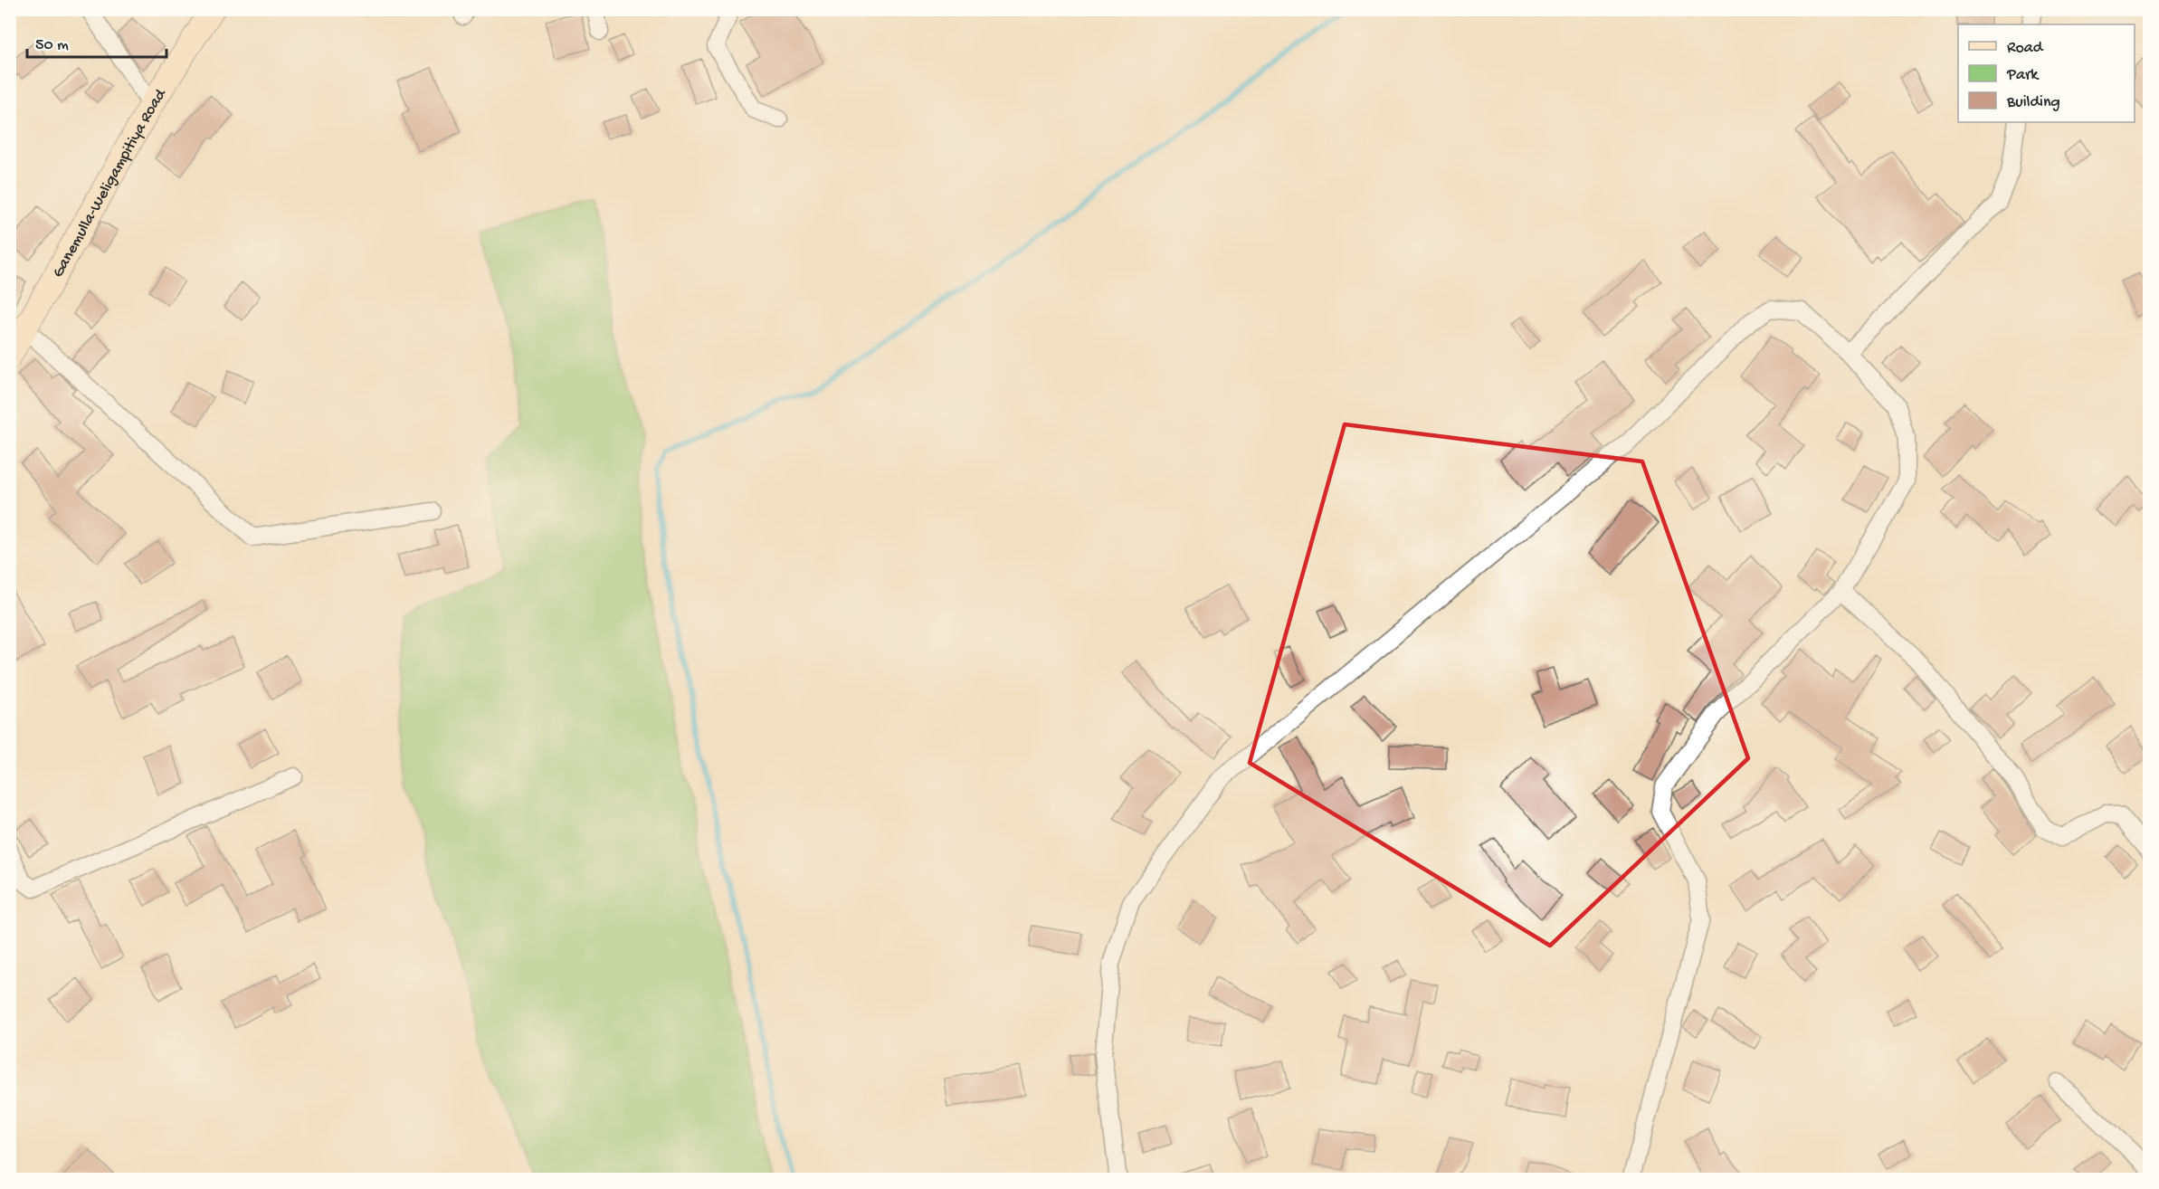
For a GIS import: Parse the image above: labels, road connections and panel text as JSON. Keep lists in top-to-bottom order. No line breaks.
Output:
{"streets":{"street":["Ganemulla-Weligampitiya Road"]},"legend":["Road","Park","Building"],"scale_bar":"50 m"}
